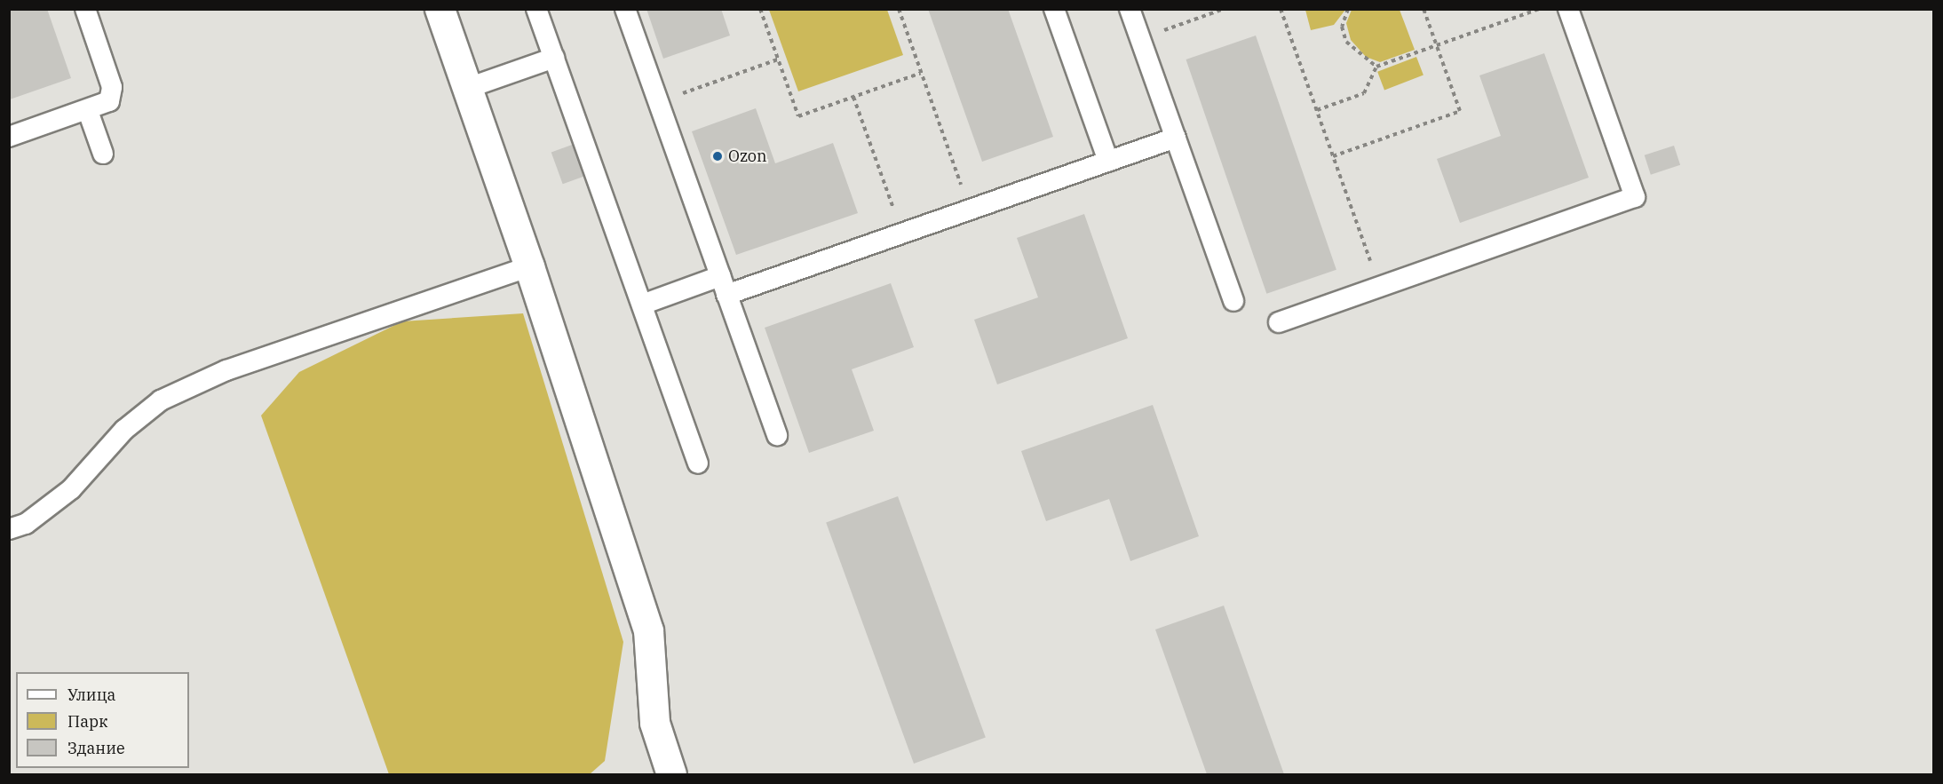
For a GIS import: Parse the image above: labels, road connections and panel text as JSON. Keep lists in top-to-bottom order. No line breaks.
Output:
{"places":["Ozon"],"legend":["Улица","Парк","Здание"]}
